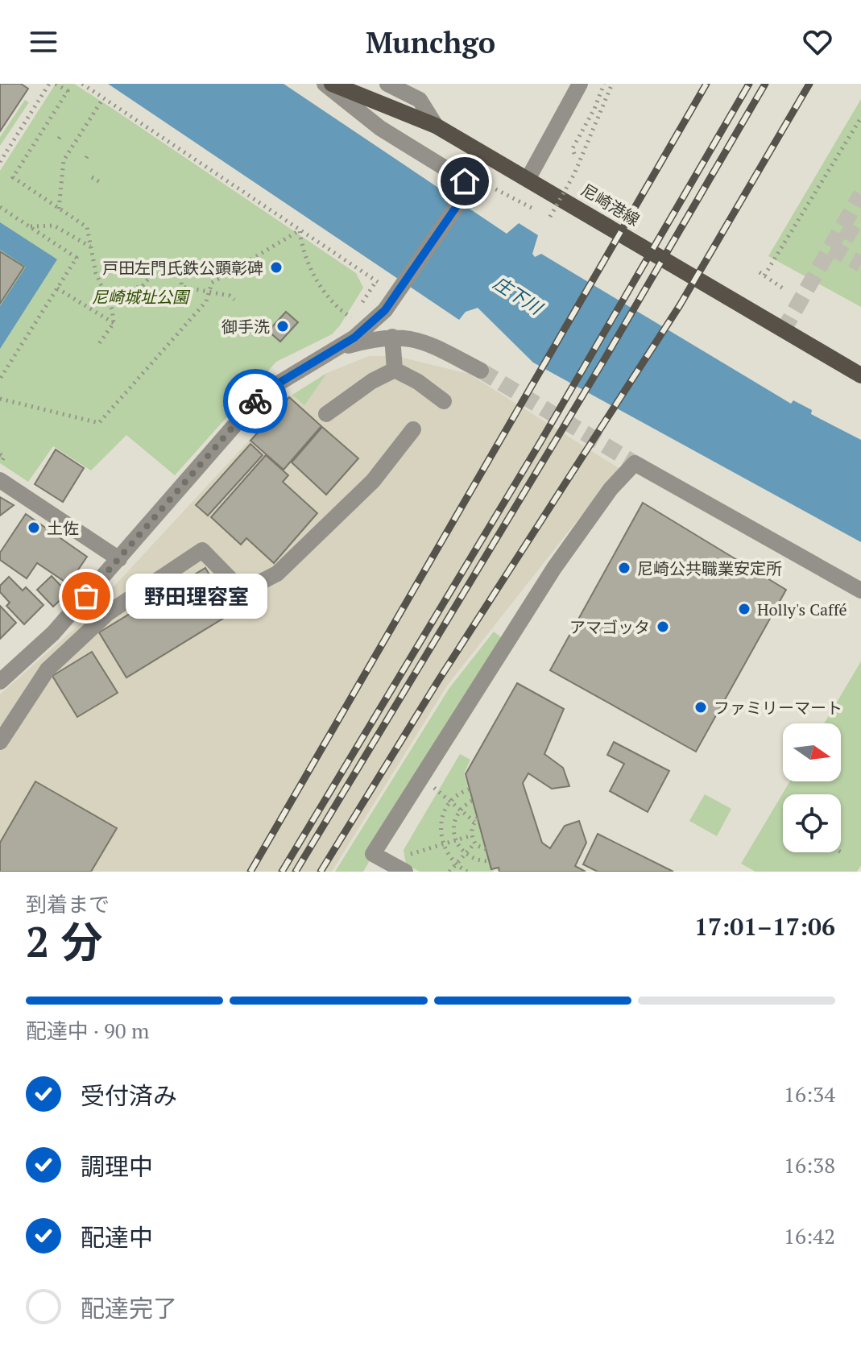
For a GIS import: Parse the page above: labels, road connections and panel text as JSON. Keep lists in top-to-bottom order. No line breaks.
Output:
{"streets":{"main road":["尼崎港線"]},"water":["庄下川"],"parks":["尼崎城址公園"],"places":["戸田左門氏鉄公顕彰碑","御手洗","土佐","尼崎公共職業安定所","野田理容室","Holly's Caffé","アマゴッタ","ファミリーマート"],"north":"right","page":{"header":"Munchgo","bubble":"野田理容室","heading":["2 分","到着まで","17:01–17:06"],"bar":"配達中 · 90 m","list":[["受付済み","16:34"],["調理中","16:38"],["配達中","16:42"],"配達完了"]}}
